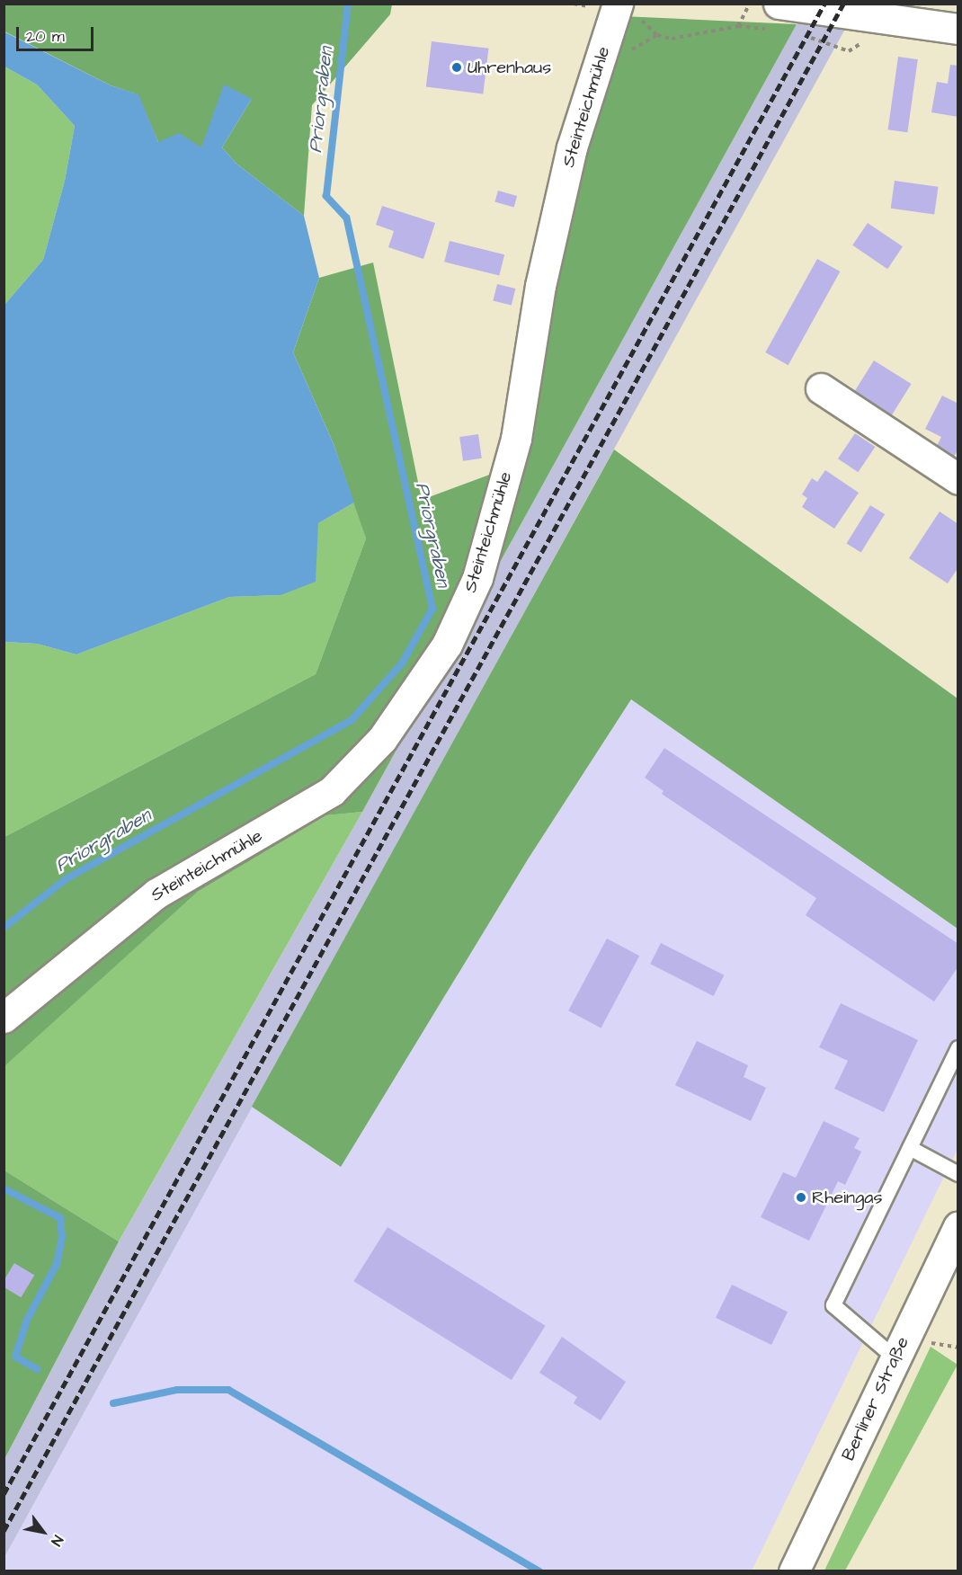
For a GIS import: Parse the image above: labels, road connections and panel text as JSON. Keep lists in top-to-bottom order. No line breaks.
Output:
{"streets":{"street":["Steinteichmühle","Berliner Straße"]},"water":["Priorgraben"],"places":["Uhrenhaus","Rheingas"],"scale_bar":"20 m","north":"bottom right"}
